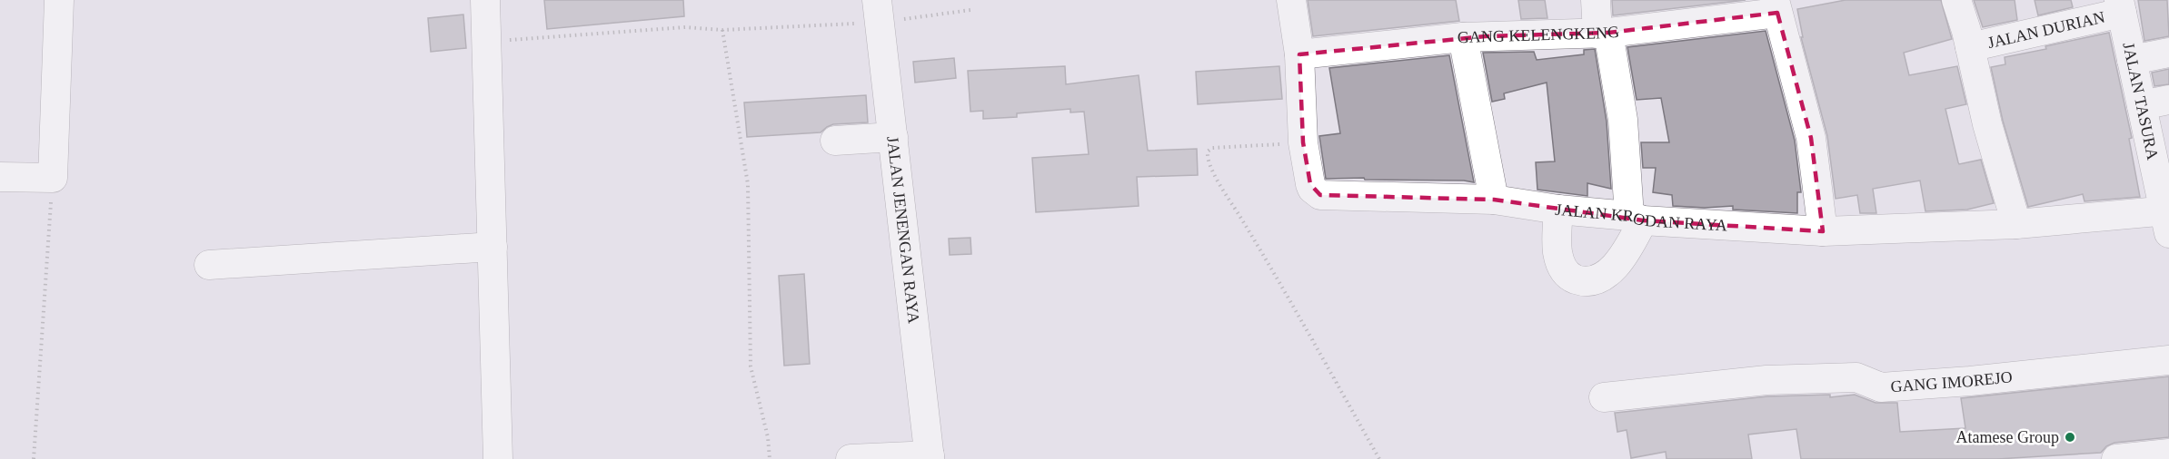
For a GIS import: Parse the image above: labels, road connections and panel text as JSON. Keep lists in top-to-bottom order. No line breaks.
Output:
{"streets":{"street":["JALAN DURIAN","GANG KELENGKENG","JALAN TASURA","JALAN KRODAN RAYA","JALAN JENENGAN RAYA","GANG IMOREJO"]},"crossings":[["JALAN DURIAN","JALAN TASURA"],["GANG KELENGKENG","JALAN KRODAN RAYA"],["JALAN TASURA","JALAN KRODAN RAYA"]],"places":["Atamese Group"]}
